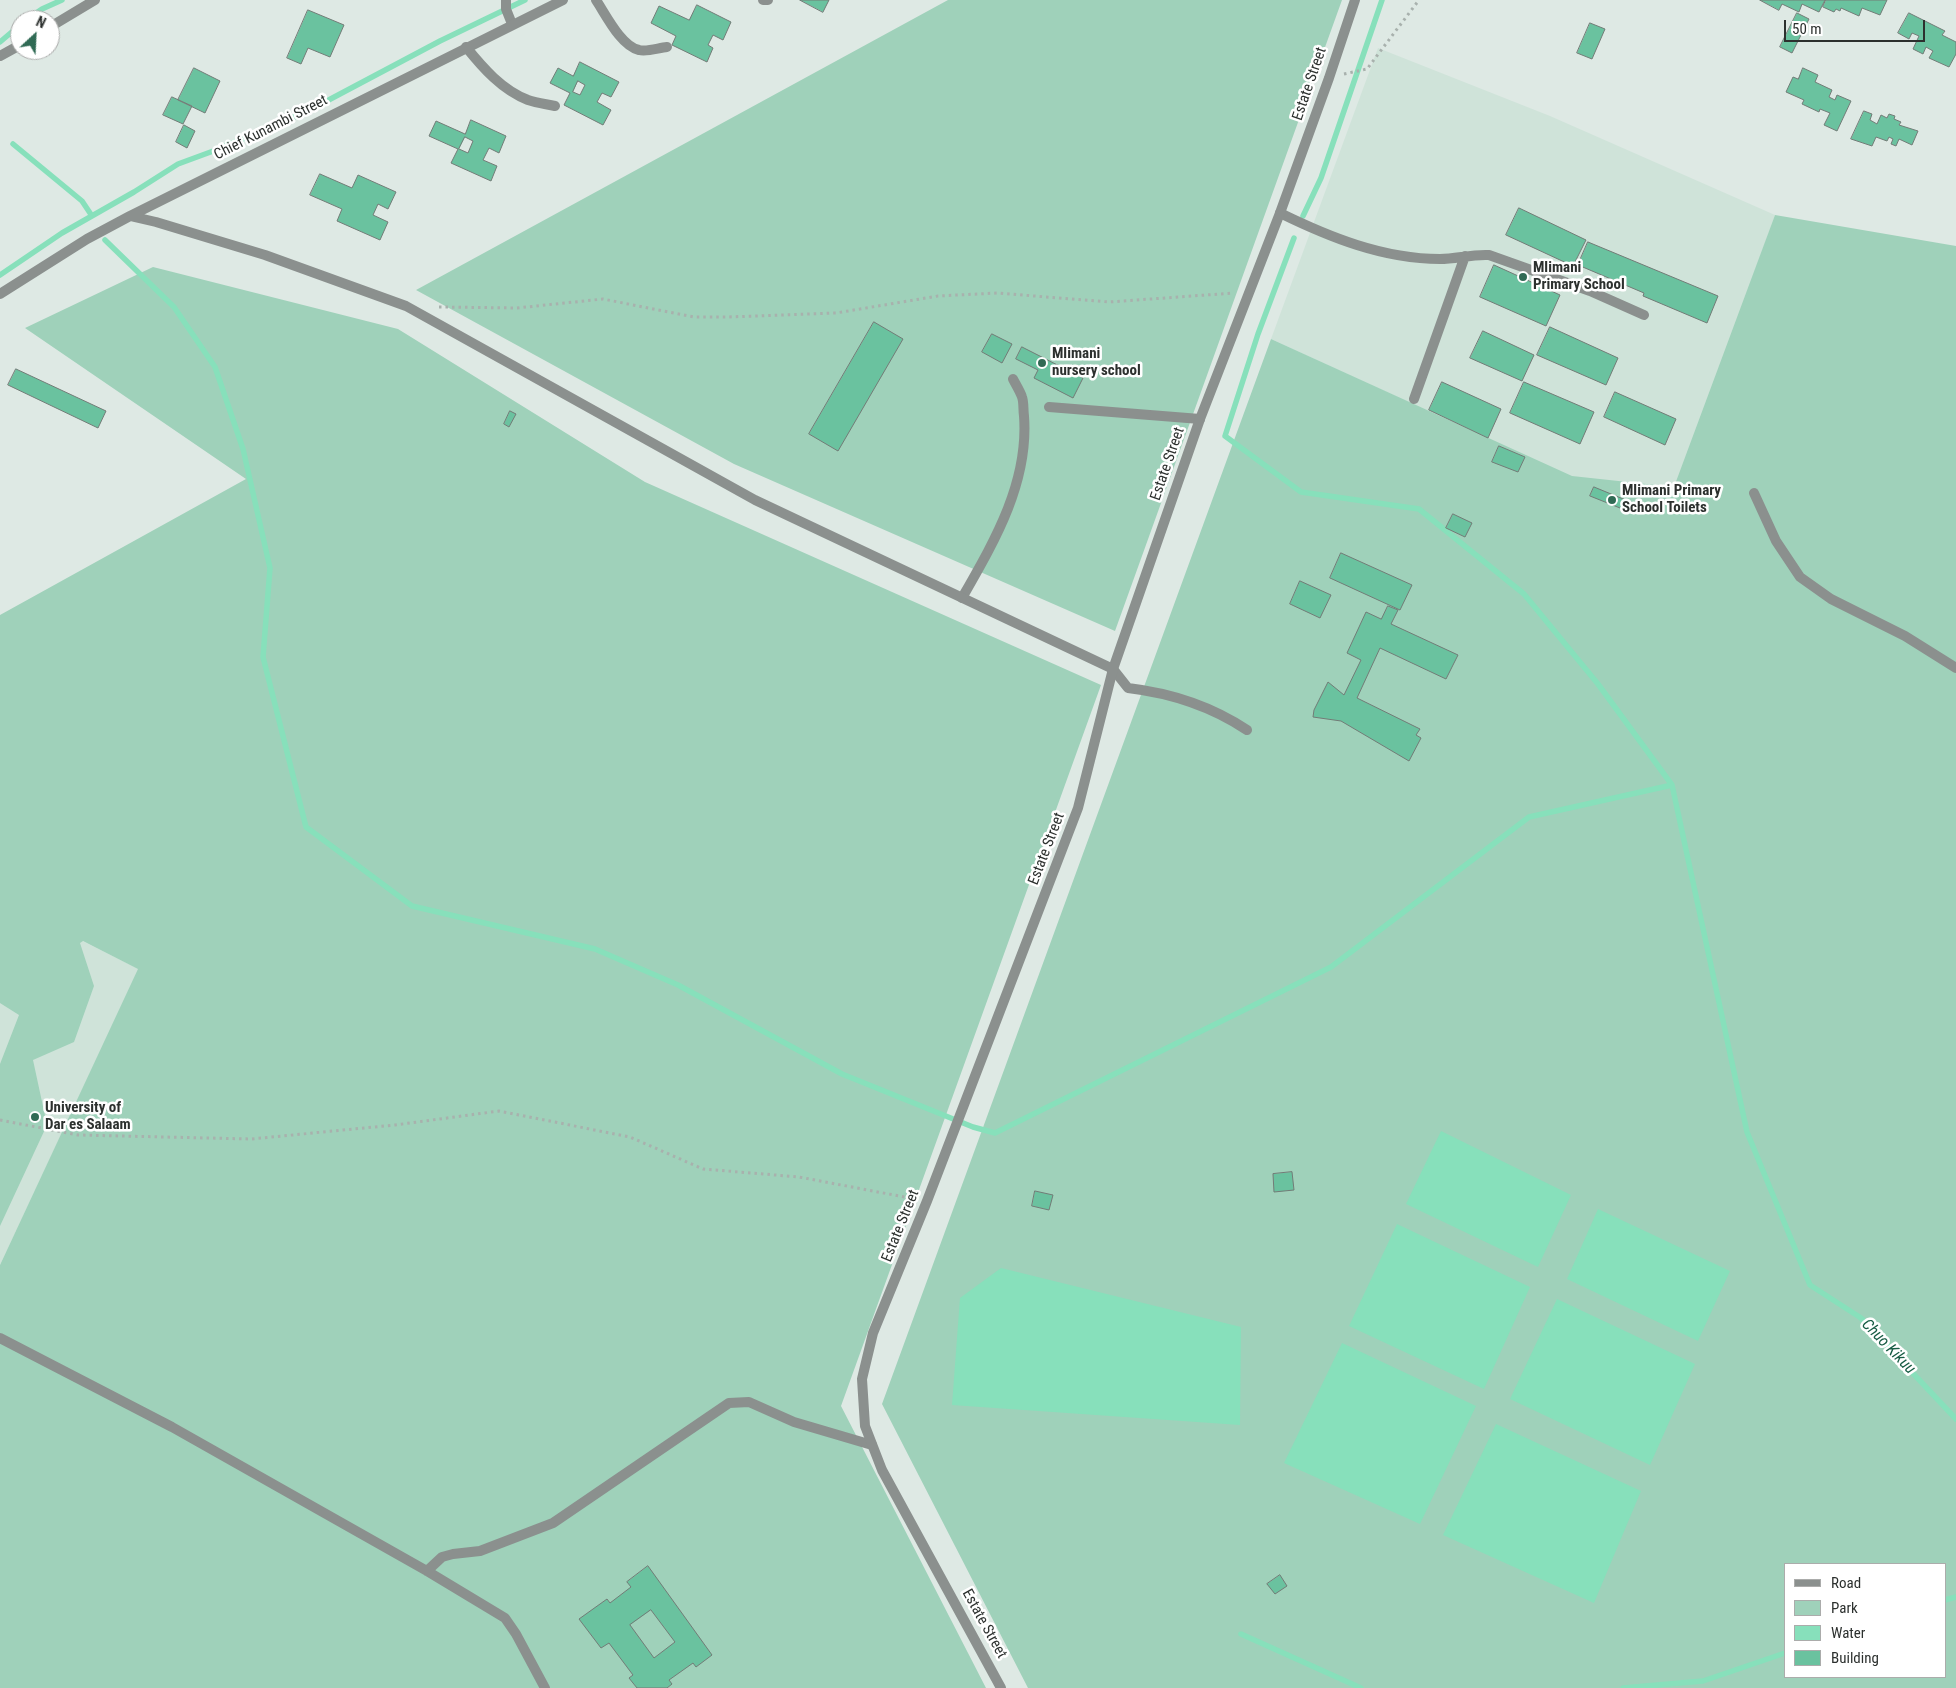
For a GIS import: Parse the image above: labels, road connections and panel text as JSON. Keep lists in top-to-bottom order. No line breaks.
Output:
{"streets":{"street":["Estate Street","Chief Kunambi Street"]},"water":["Chuo Kikuu"],"places":["Mlimani Primary School","Mlimani nursery school","Mlimani Primary School Toilets","University of Dar es Salaam"],"legend":["Road","Park","Water","Building"],"scale_bar":"50 m","north":"top right"}
